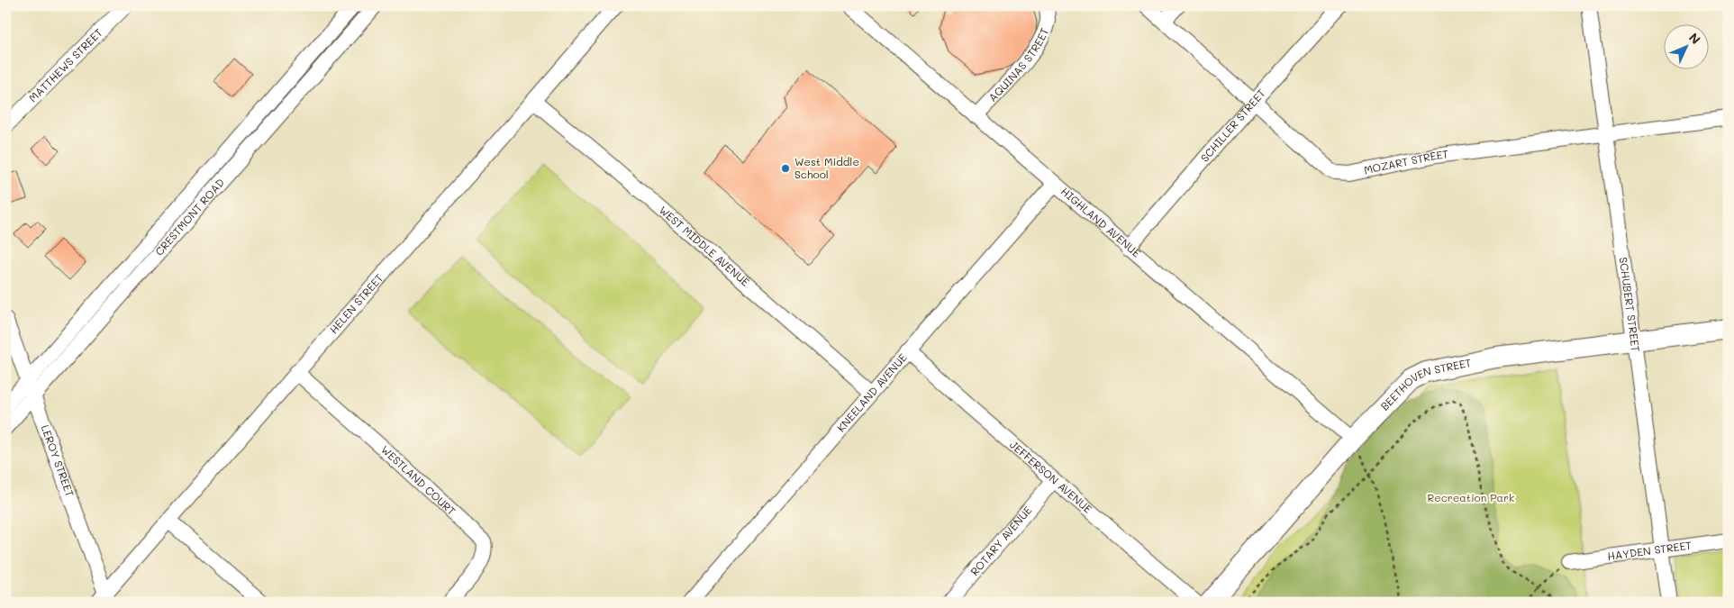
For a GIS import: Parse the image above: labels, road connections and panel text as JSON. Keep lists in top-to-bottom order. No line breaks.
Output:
{"streets":{"street":["AQUINAS STREET","MATTHEWS STREET","SCHILLER STREET","MOZART STREET","CRESTMONT ROAD","HIGHLAND AVENUE","WEST MIDDLE AVENUE","HELEN STREET","SCHUBERT STREET","BEETHOVEN STREET","KNEELAND AVENUE","LEROY STREET","JEFFERSON AVENUE","WESTLAND COURT","ROTARY AVENUE","HAYDEN STREET"]},"crossings":[["AQUINAS STREET","HIGHLAND AVENUE"],["SCHILLER STREET","MOZART STREET"],["SCHILLER STREET","HIGHLAND AVENUE"],["MOZART STREET","SCHUBERT STREET"],["CRESTMONT ROAD","LEROY STREET"],["HIGHLAND AVENUE","BEETHOVEN STREET"],["HIGHLAND AVENUE","KNEELAND AVENUE"],["WEST MIDDLE AVENUE","HELEN STREET"],["WEST MIDDLE AVENUE","KNEELAND AVENUE"],["HELEN STREET","LEROY STREET"],["HELEN STREET","WESTLAND COURT"],["SCHUBERT STREET","BEETHOVEN STREET"],["SCHUBERT STREET","HAYDEN STREET"],["KNEELAND AVENUE","JEFFERSON AVENUE"],["JEFFERSON AVENUE","ROTARY AVENUE"]],"parks":["Recreation Park"],"places":["West Middle School"],"north":"top right"}
